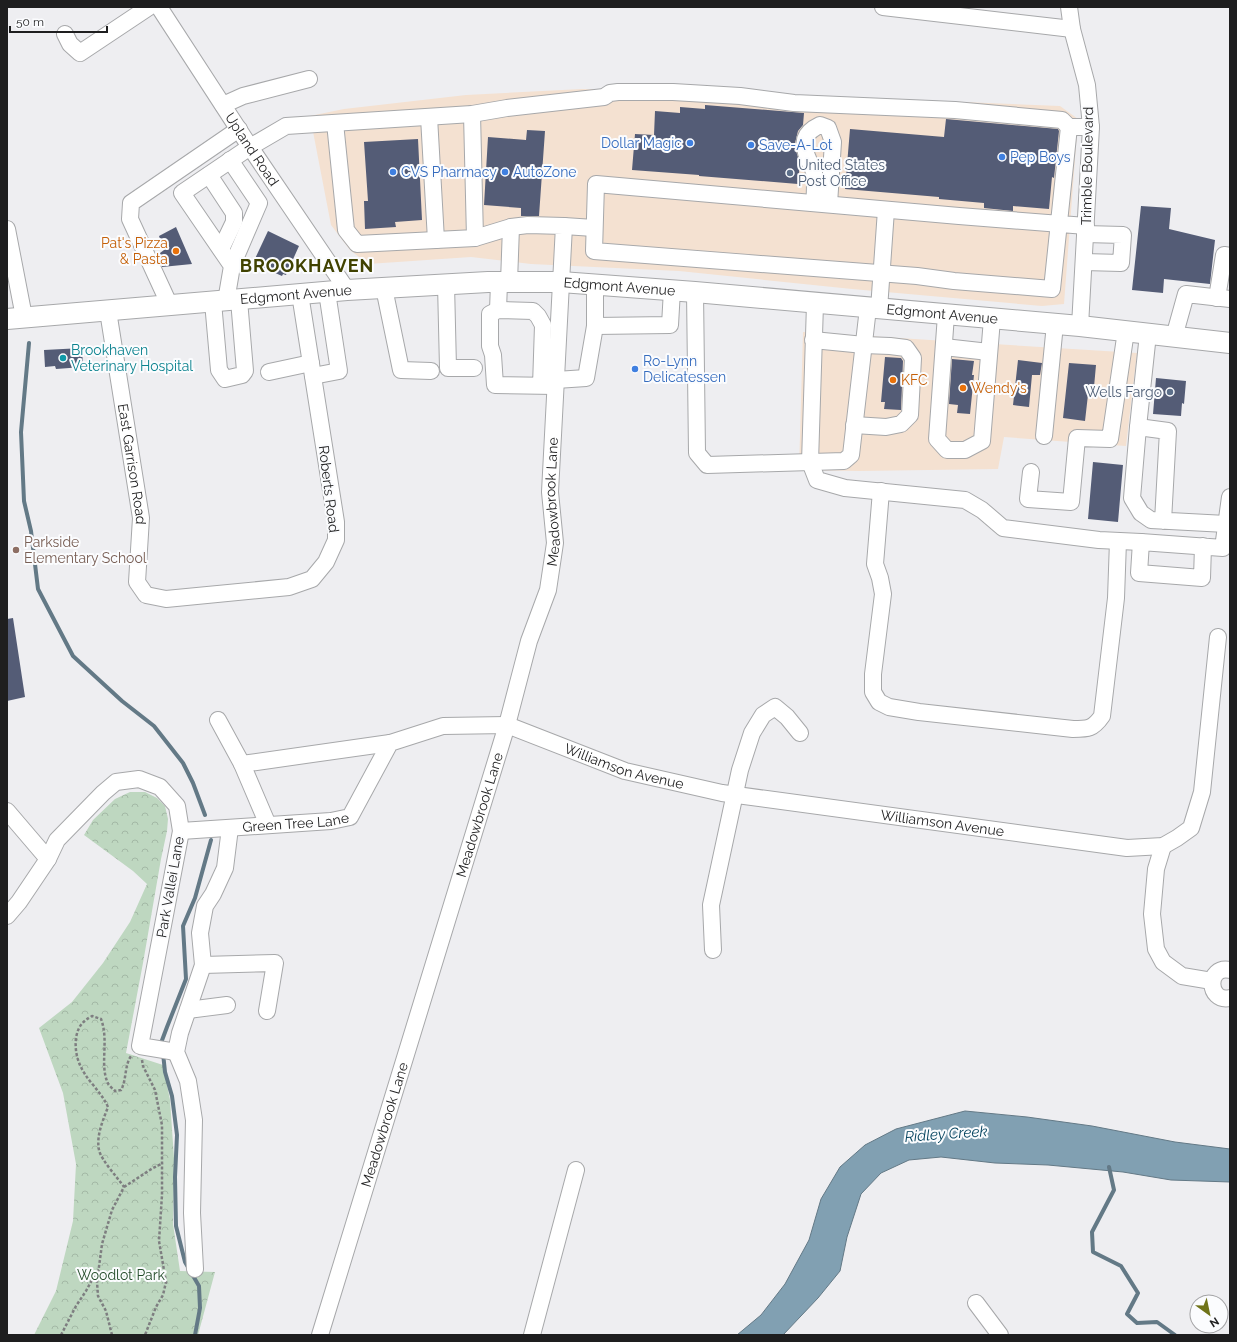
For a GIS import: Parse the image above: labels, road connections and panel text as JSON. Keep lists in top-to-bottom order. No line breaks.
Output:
{"streets":{"main road":["Edgmont Avenue"],"street":["Upland Road","Trimble Boulevard","East Garrison Road","Roberts Road","Meadowbrook Lane","Williamson Avenue","Green Tree Lane","Park Vallei Lane"]},"crossings":[["Upland Road","Edgmont Avenue"],["Trimble Boulevard","Edgmont Avenue"],["Edgmont Avenue","East Garrison Road"],["Edgmont Avenue","Roberts Road"],["Edgmont Avenue","Meadowbrook Lane"],["East Garrison Road","Roberts Road"],["Meadowbrook Lane","Williamson Avenue"],["Green Tree Lane","Park Vallei Lane"]],"districts":["BROOKHAVEN"],"water":["Ridley Creek"],"parks":["Woodlot Park"],"places":["Dollar Magic","Save-A-Lot","Pep Boys","CVS Pharmacy","AutoZone","United States Post Office","Pat's Pizza & Pasta","Brookhaven Veterinary Hospital","Ro-Lynn Delicatessen","KFC","Wendy's","Wells Fargo","Parkside Elementary School"],"scale_bar":"50 m","north":"bottom right"}
